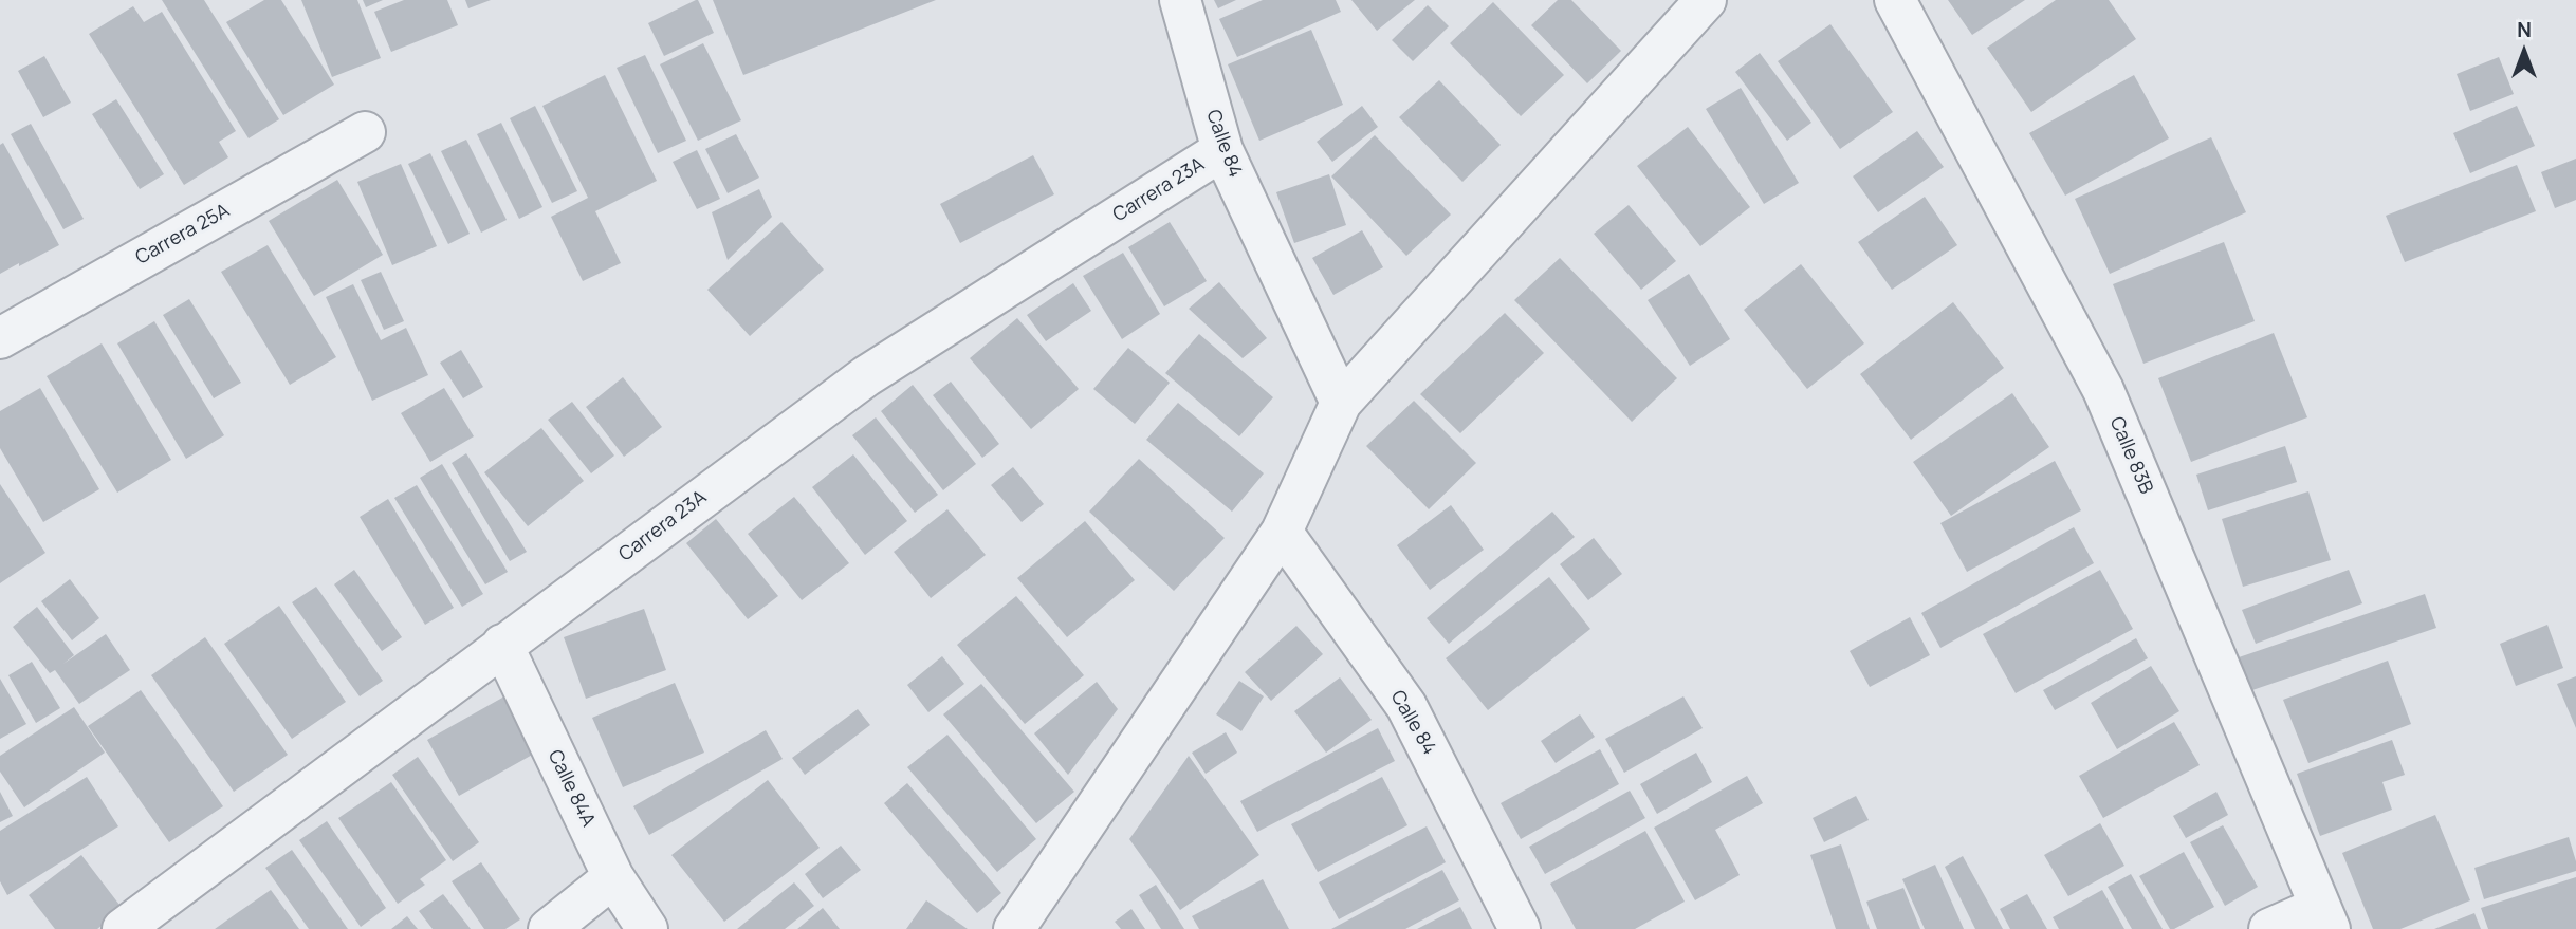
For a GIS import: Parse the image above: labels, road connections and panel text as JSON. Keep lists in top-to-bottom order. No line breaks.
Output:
{"streets":{"street":["Calle 84","Carrera 23A","Carrera 25A","Calle 83B","Calle 84A"]},"crossings":[["Calle 84","Carrera 23A"],["Carrera 23A","Calle 84A"]],"north":"top"}
